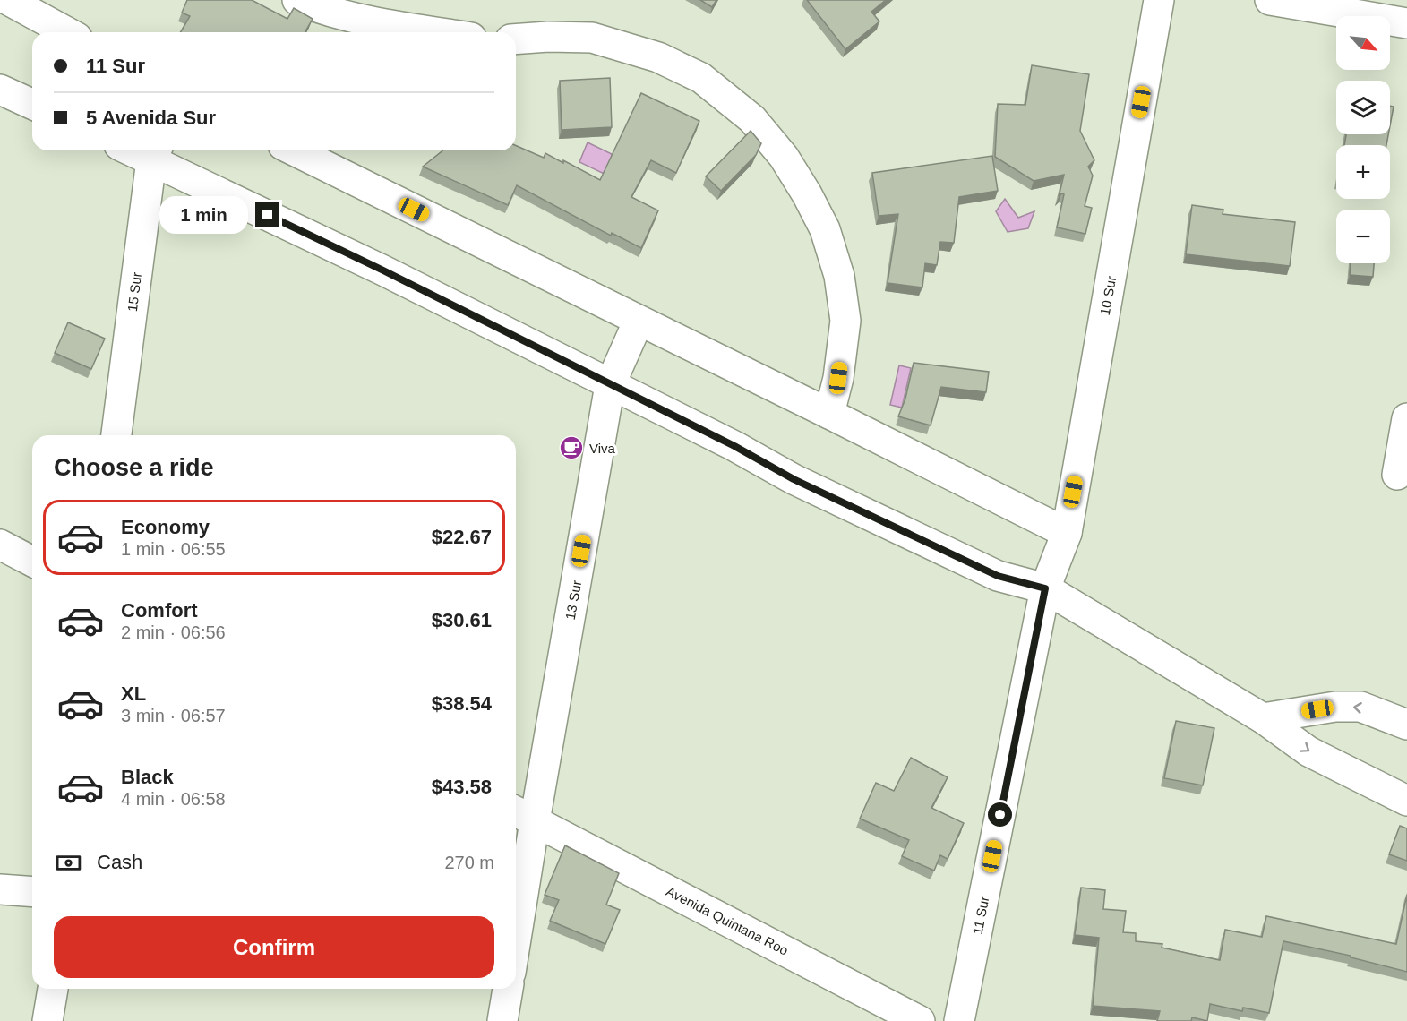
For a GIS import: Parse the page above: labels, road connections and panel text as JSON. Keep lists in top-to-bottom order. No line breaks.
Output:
{"streets":{"street":["15 Sur","10 Sur","13 Sur","11 Sur","Avenida Quintana Roo"]},"crossings":[["10 Sur","11 Sur"],["13 Sur","Avenida Quintana Roo"]],"places":{"cafe":["Viva"]},"north":"bottom right","page":{"map_buttons":["+","−"],"banner":["11 Sur","5 Avenida Sur"],"bubble":"1 min","heading":"Choose a ride","list":[{"name":"Economy","note":"1 min · 06:55","value":"$22.67"},{"name":"Comfort","note":"2 min · 06:56","value":"$30.61"},{"name":"XL","note":"3 min · 06:57","value":"$38.54"},{"name":"Black","note":"4 min · 06:58","value":"$43.58"}],"pay":["Cash","270 m"],"buttons":"Confirm"}}
